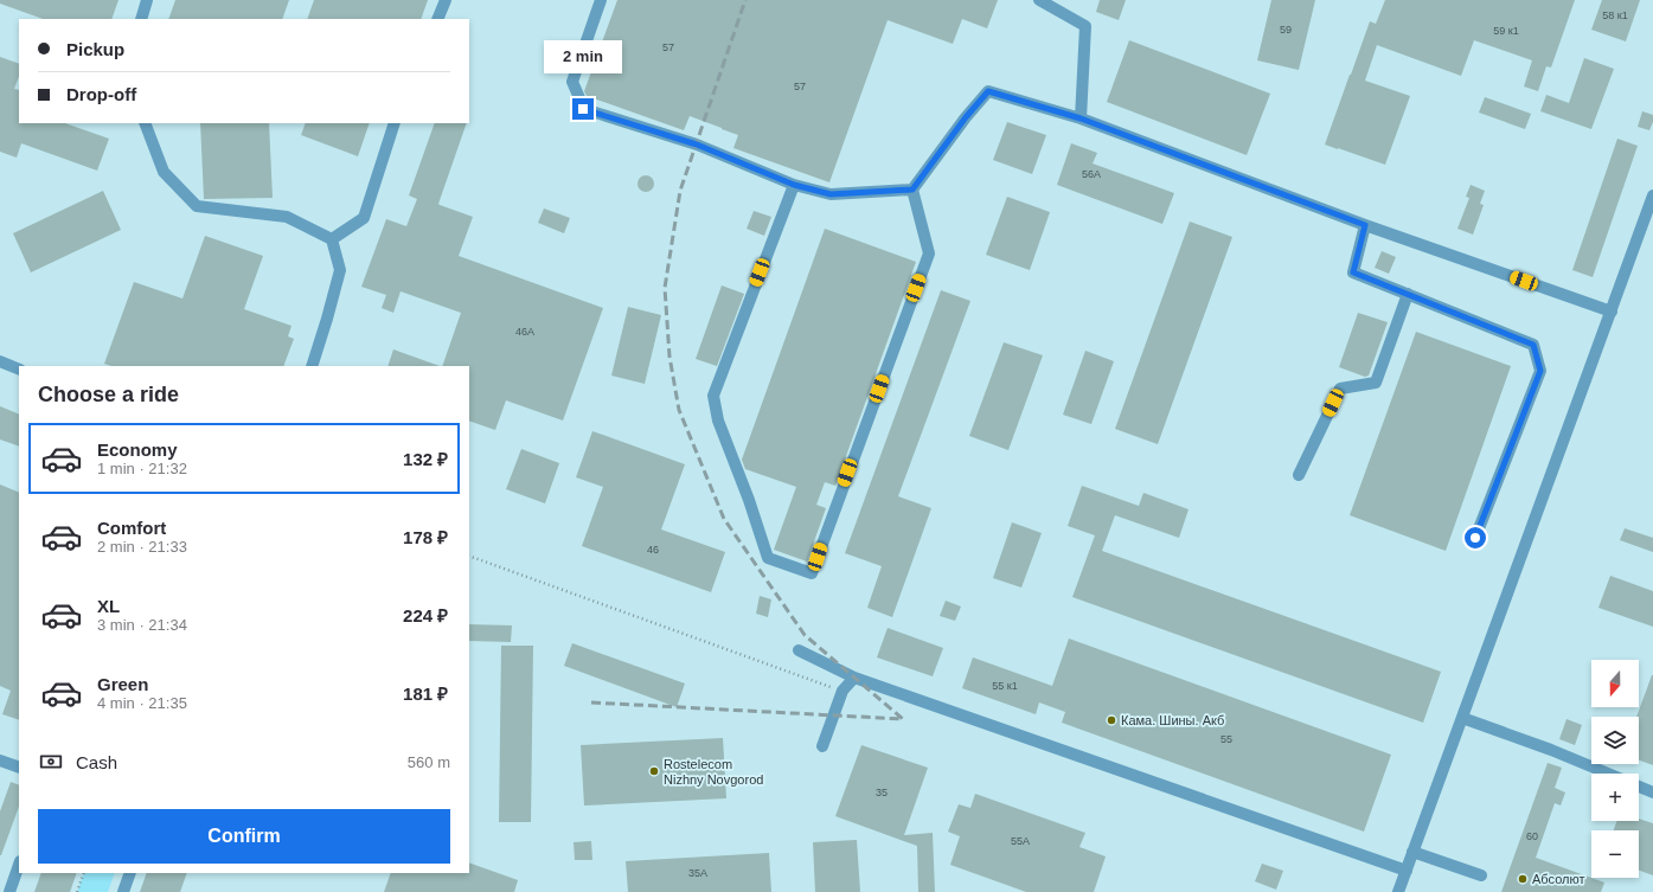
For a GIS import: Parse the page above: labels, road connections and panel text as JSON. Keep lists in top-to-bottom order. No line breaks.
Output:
{"places":["Кама. Шины. Акб","Rostelecom Nizhny Novgorod","Абсолют"],"house_numbers":["58 к1","59","59 к1","57","57","56А","46А","46","55 к1","55","35","60","55А","35А"],"north":"bottom","page":{"banner":["Pickup","Drop-off"],"bubble":"2 min","heading":"Choose a ride","list":[{"name":"Economy","note":"1 min · 21:32","value":"132 ₽"},{"name":"Comfort","note":"2 min · 21:33","value":"178 ₽"},{"name":"XL","note":"3 min · 21:34","value":"224 ₽"},{"name":"Green","note":"4 min · 21:35","value":"181 ₽"}],"map_buttons":["+","−"],"pay":["Cash","560 m"],"buttons":"Confirm"}}
